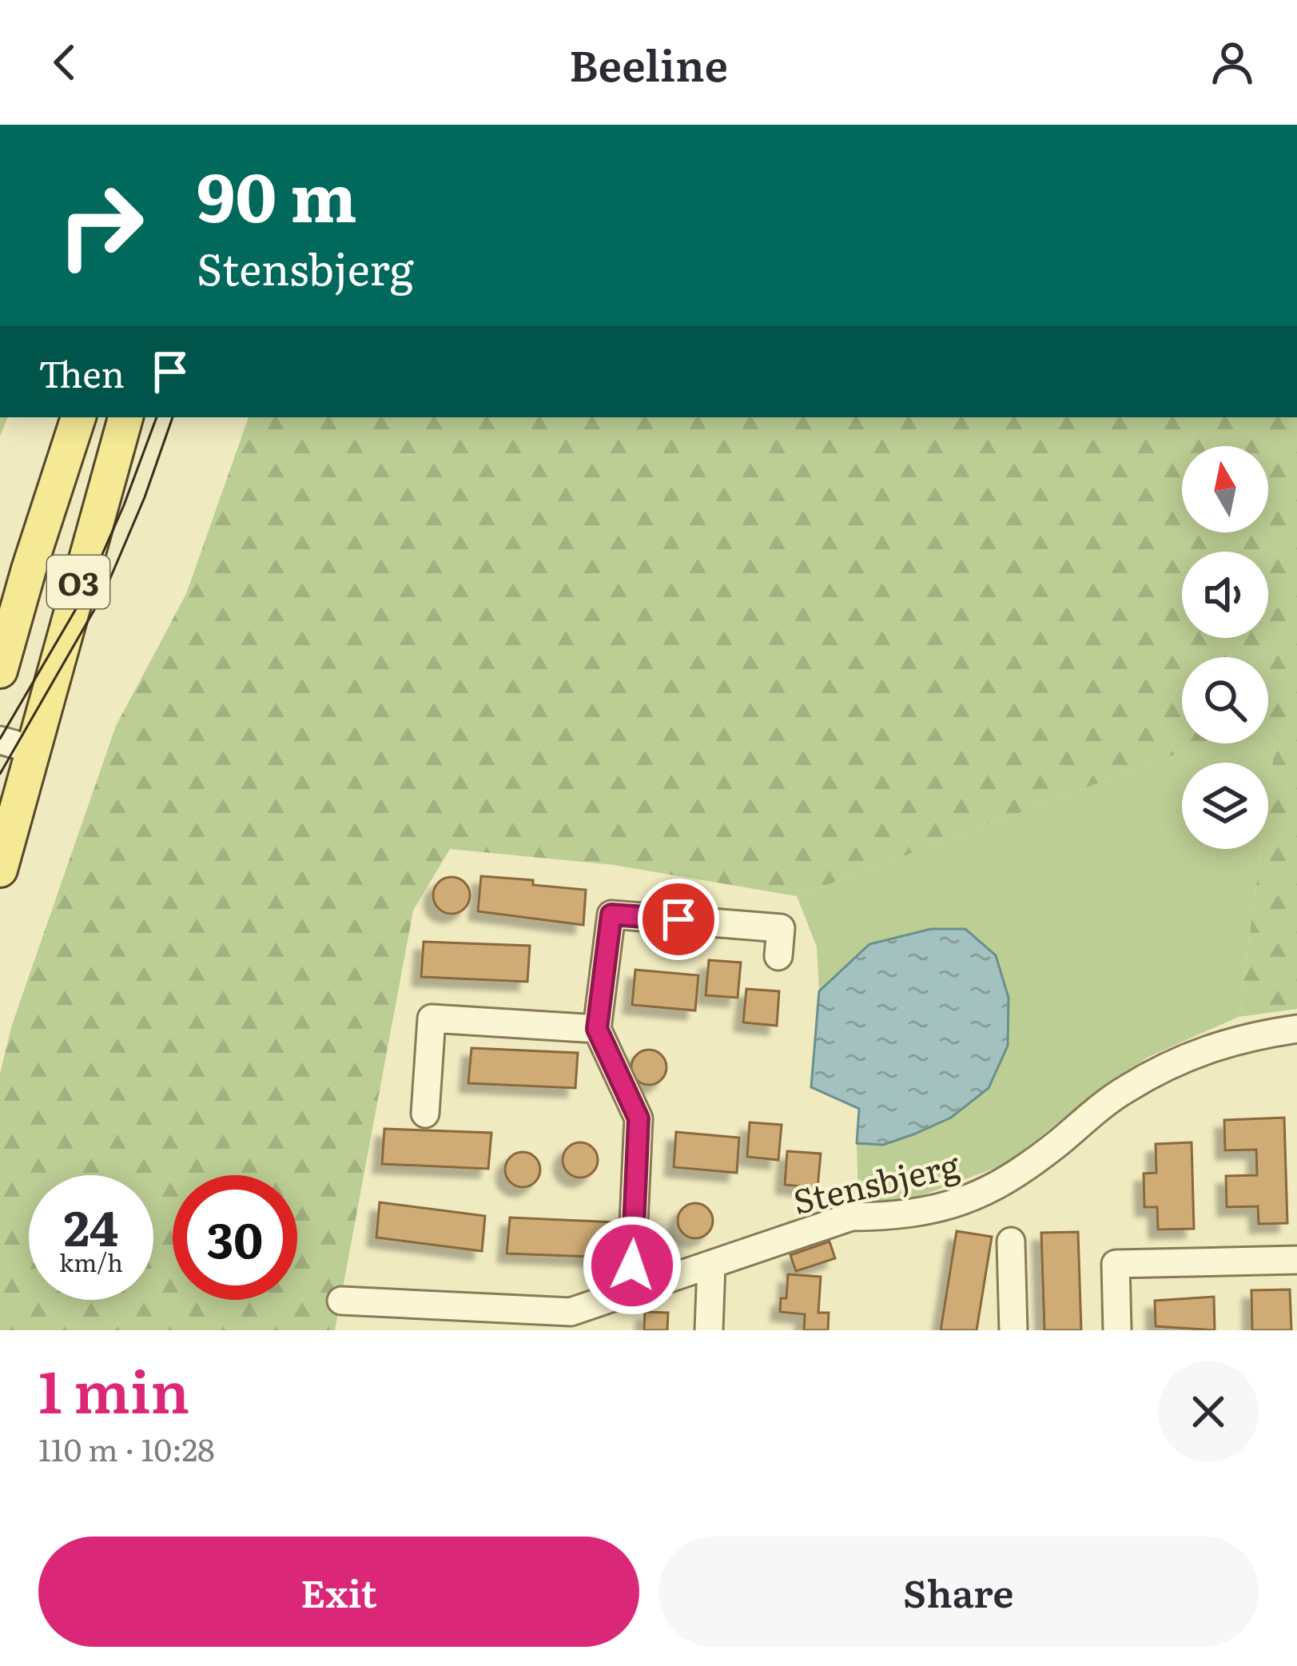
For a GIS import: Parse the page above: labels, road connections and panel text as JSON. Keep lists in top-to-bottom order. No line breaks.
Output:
{"streets":{"main road":["O3"],"street":["Stensbjerg"]},"north":"top","page":{"header":"Beeline","turn":["90 m","Stensbjerg"],"then":"Then","speed":"24 km/h","limit":"30","heading":["1 min","110 m · 10:28"],"buttons":["Exit","Share"]}}
